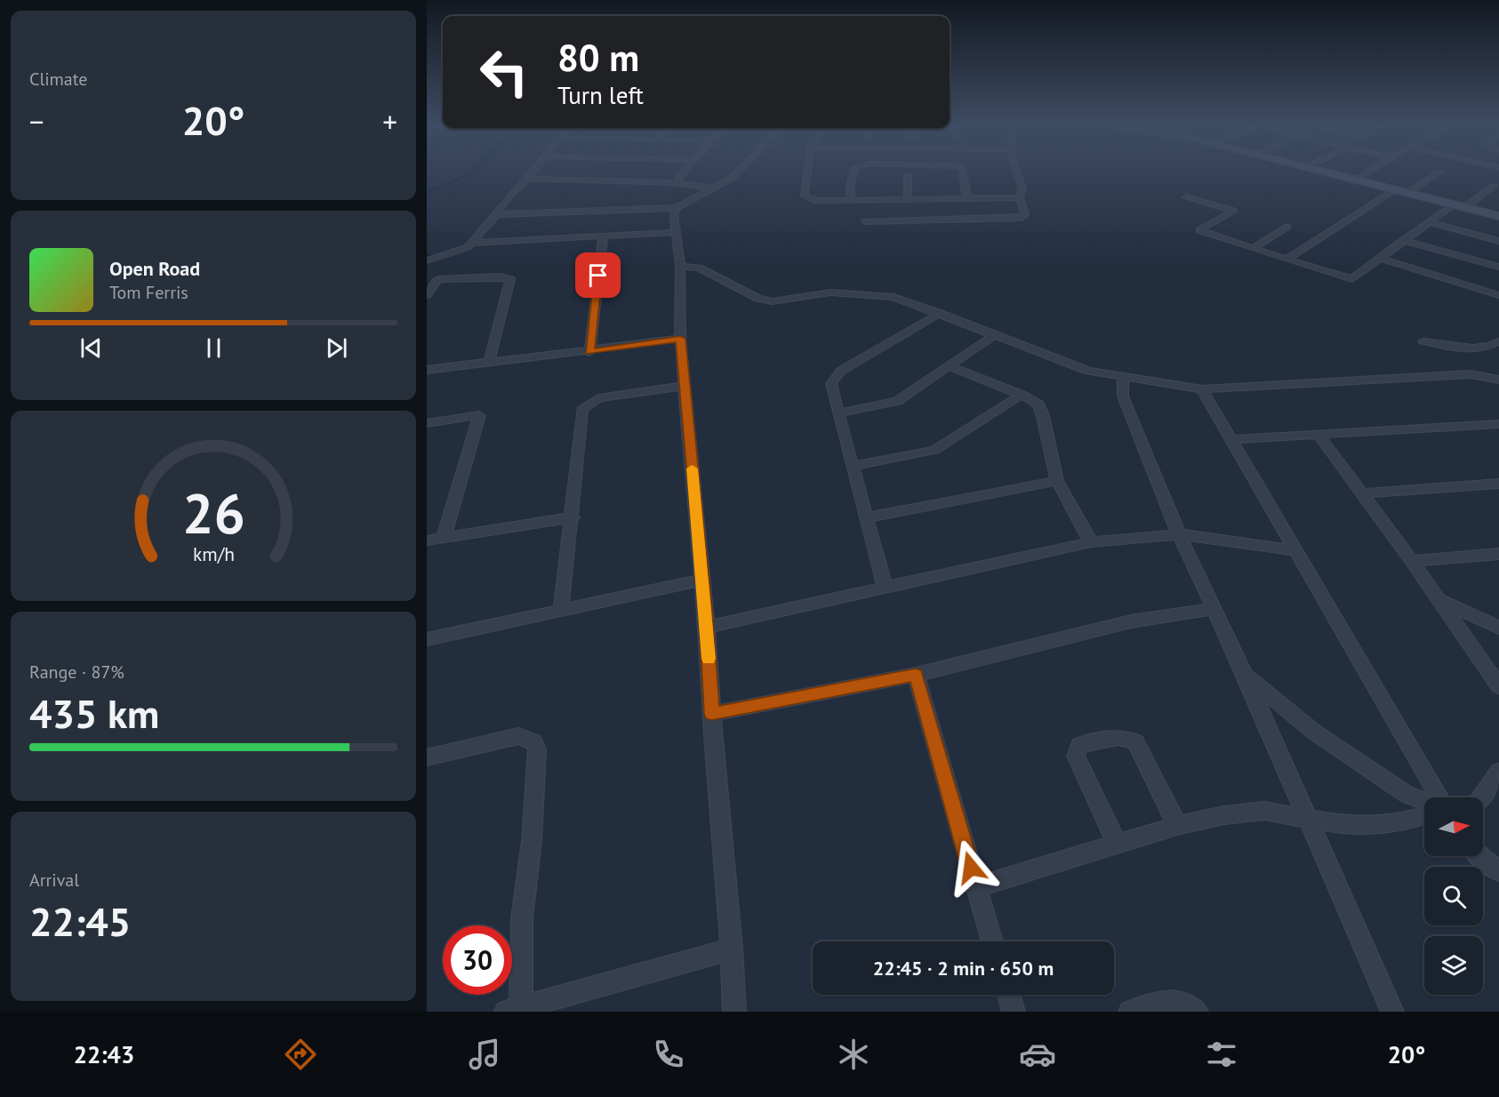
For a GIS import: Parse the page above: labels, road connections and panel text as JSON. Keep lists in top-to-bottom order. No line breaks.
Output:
{"north":"right","page":{"tile":["Climate",["Range · 87%","435 km"],["Arrival","22:45"]],"turn":["80 m","Turn left"],"heat":["−","20°","+"],"song":["Open Road","Tom Ferris"],"limit":"30","trip":"22:45 · 2 min · 650 m","tabs":["22:43","20°"],"gauge":["26","km/h"]}}
